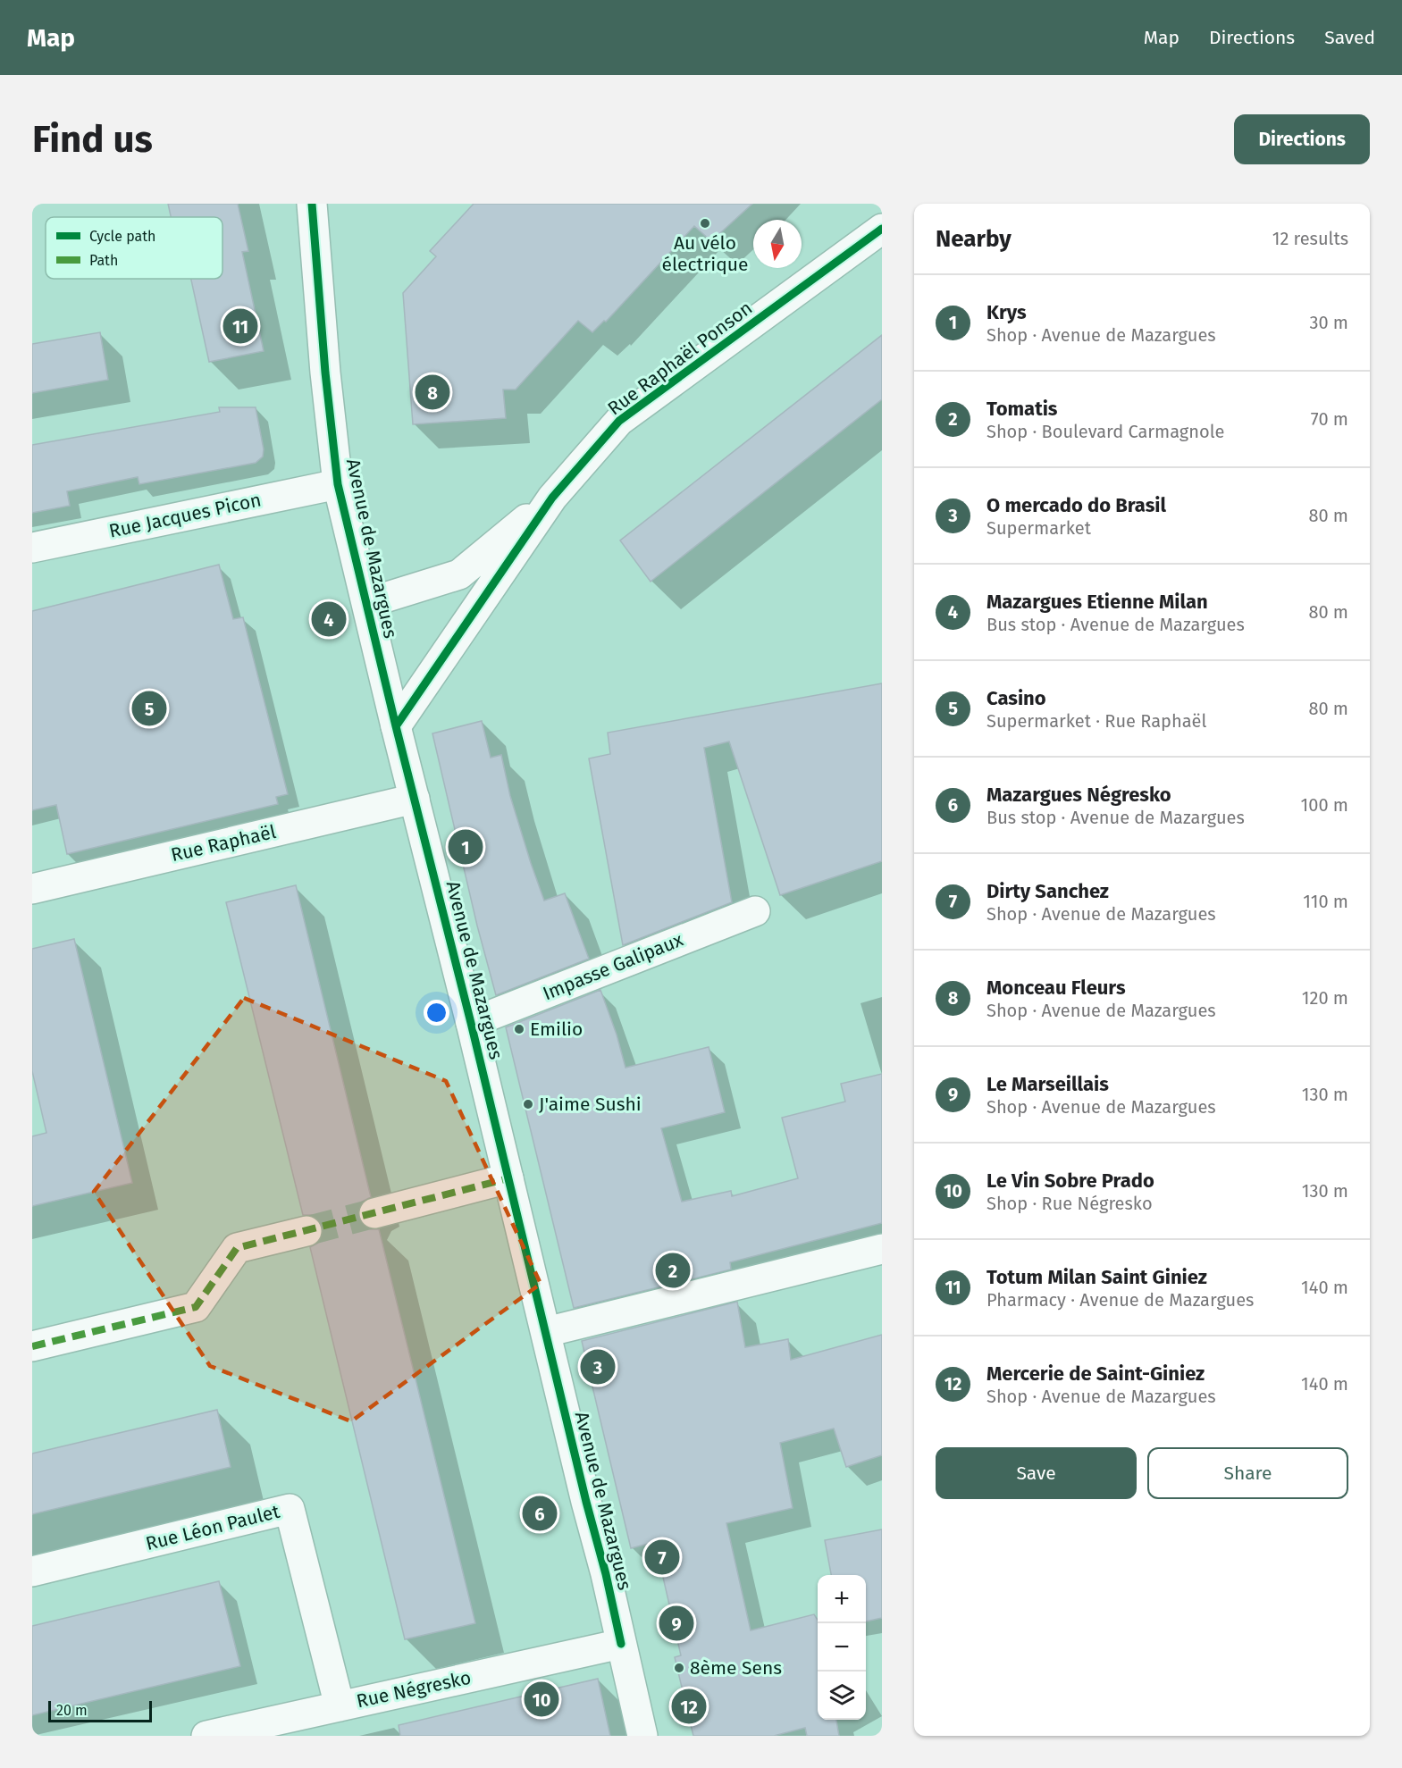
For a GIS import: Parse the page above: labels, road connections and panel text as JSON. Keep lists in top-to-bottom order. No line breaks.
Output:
{"streets":{"street":["Rue Raphaël Ponson","Rue Jacques Picon","Avenue de Mazargues","Rue Raphaël","Impasse Galipaux","Rue Léon Paulet","Rue Négresko"]},"crossings":[["Rue Raphaël Ponson","Avenue de Mazargues"],["Rue Jacques Picon","Avenue de Mazargues"],["Avenue de Mazargues","Rue Raphaël"],["Avenue de Mazargues","Impasse Galipaux"],["Avenue de Mazargues","Rue Négresko"],["Rue Léon Paulet","Rue Négresko"]],"places":["Au vélo électrique","Emilio","J'aime Sushi","8ème Sens"],"legend":["Cycle path","Path"],"scale_bar":"20 m","north":"bottom","page":{"header":"Map","nav":["Map","Directions","Saved"],"buttons":["Directions",["Save","Share"]],"title":"Find us","heading":["Nearby","12 results"],"list":[{"mark":"1","name":"Krys","note":"Shop · Avenue de Mazargues","value":"30 m"},{"mark":"2","name":"Tomatis","note":"Shop · Boulevard Carmagnole","value":"70 m"},{"mark":"3","name":"O mercado do Brasil","note":"Supermarket","value":"80 m"},{"mark":"4","name":"Mazargues Etienne Milan","note":"Bus stop · Avenue de Mazargues","value":"80 m"},{"mark":"5","name":"Casino","note":"Supermarket · Rue Raphaël","value":"80 m"},{"mark":"6","name":"Mazargues Négresko","note":"Bus stop · Avenue de Mazargues","value":"100 m"},{"mark":"7","name":"Dirty Sanchez","note":"Shop · Avenue de Mazargues","value":"110 m"},{"mark":"8","name":"Monceau Fleurs","note":"Shop · Avenue de Mazargues","value":"120 m"},{"mark":"9","name":"Le Marseillais","note":"Shop · Avenue de Mazargues","value":"130 m"},{"mark":"10","name":"Le Vin Sobre Prado","note":"Shop · Rue Négresko","value":"130 m"},{"mark":"11","name":"Totum Milan Saint Giniez","note":"Pharmacy · Avenue de Mazargues","value":"140 m"},{"mark":"12","name":"Mercerie de Saint-Giniez","note":"Shop · Avenue de Mazargues","value":"140 m"}],"pins":["11","8","4","5","1","2","3","6","7","9","10","12"],"map_buttons":["+","−"],"scale":"20 m"}}
